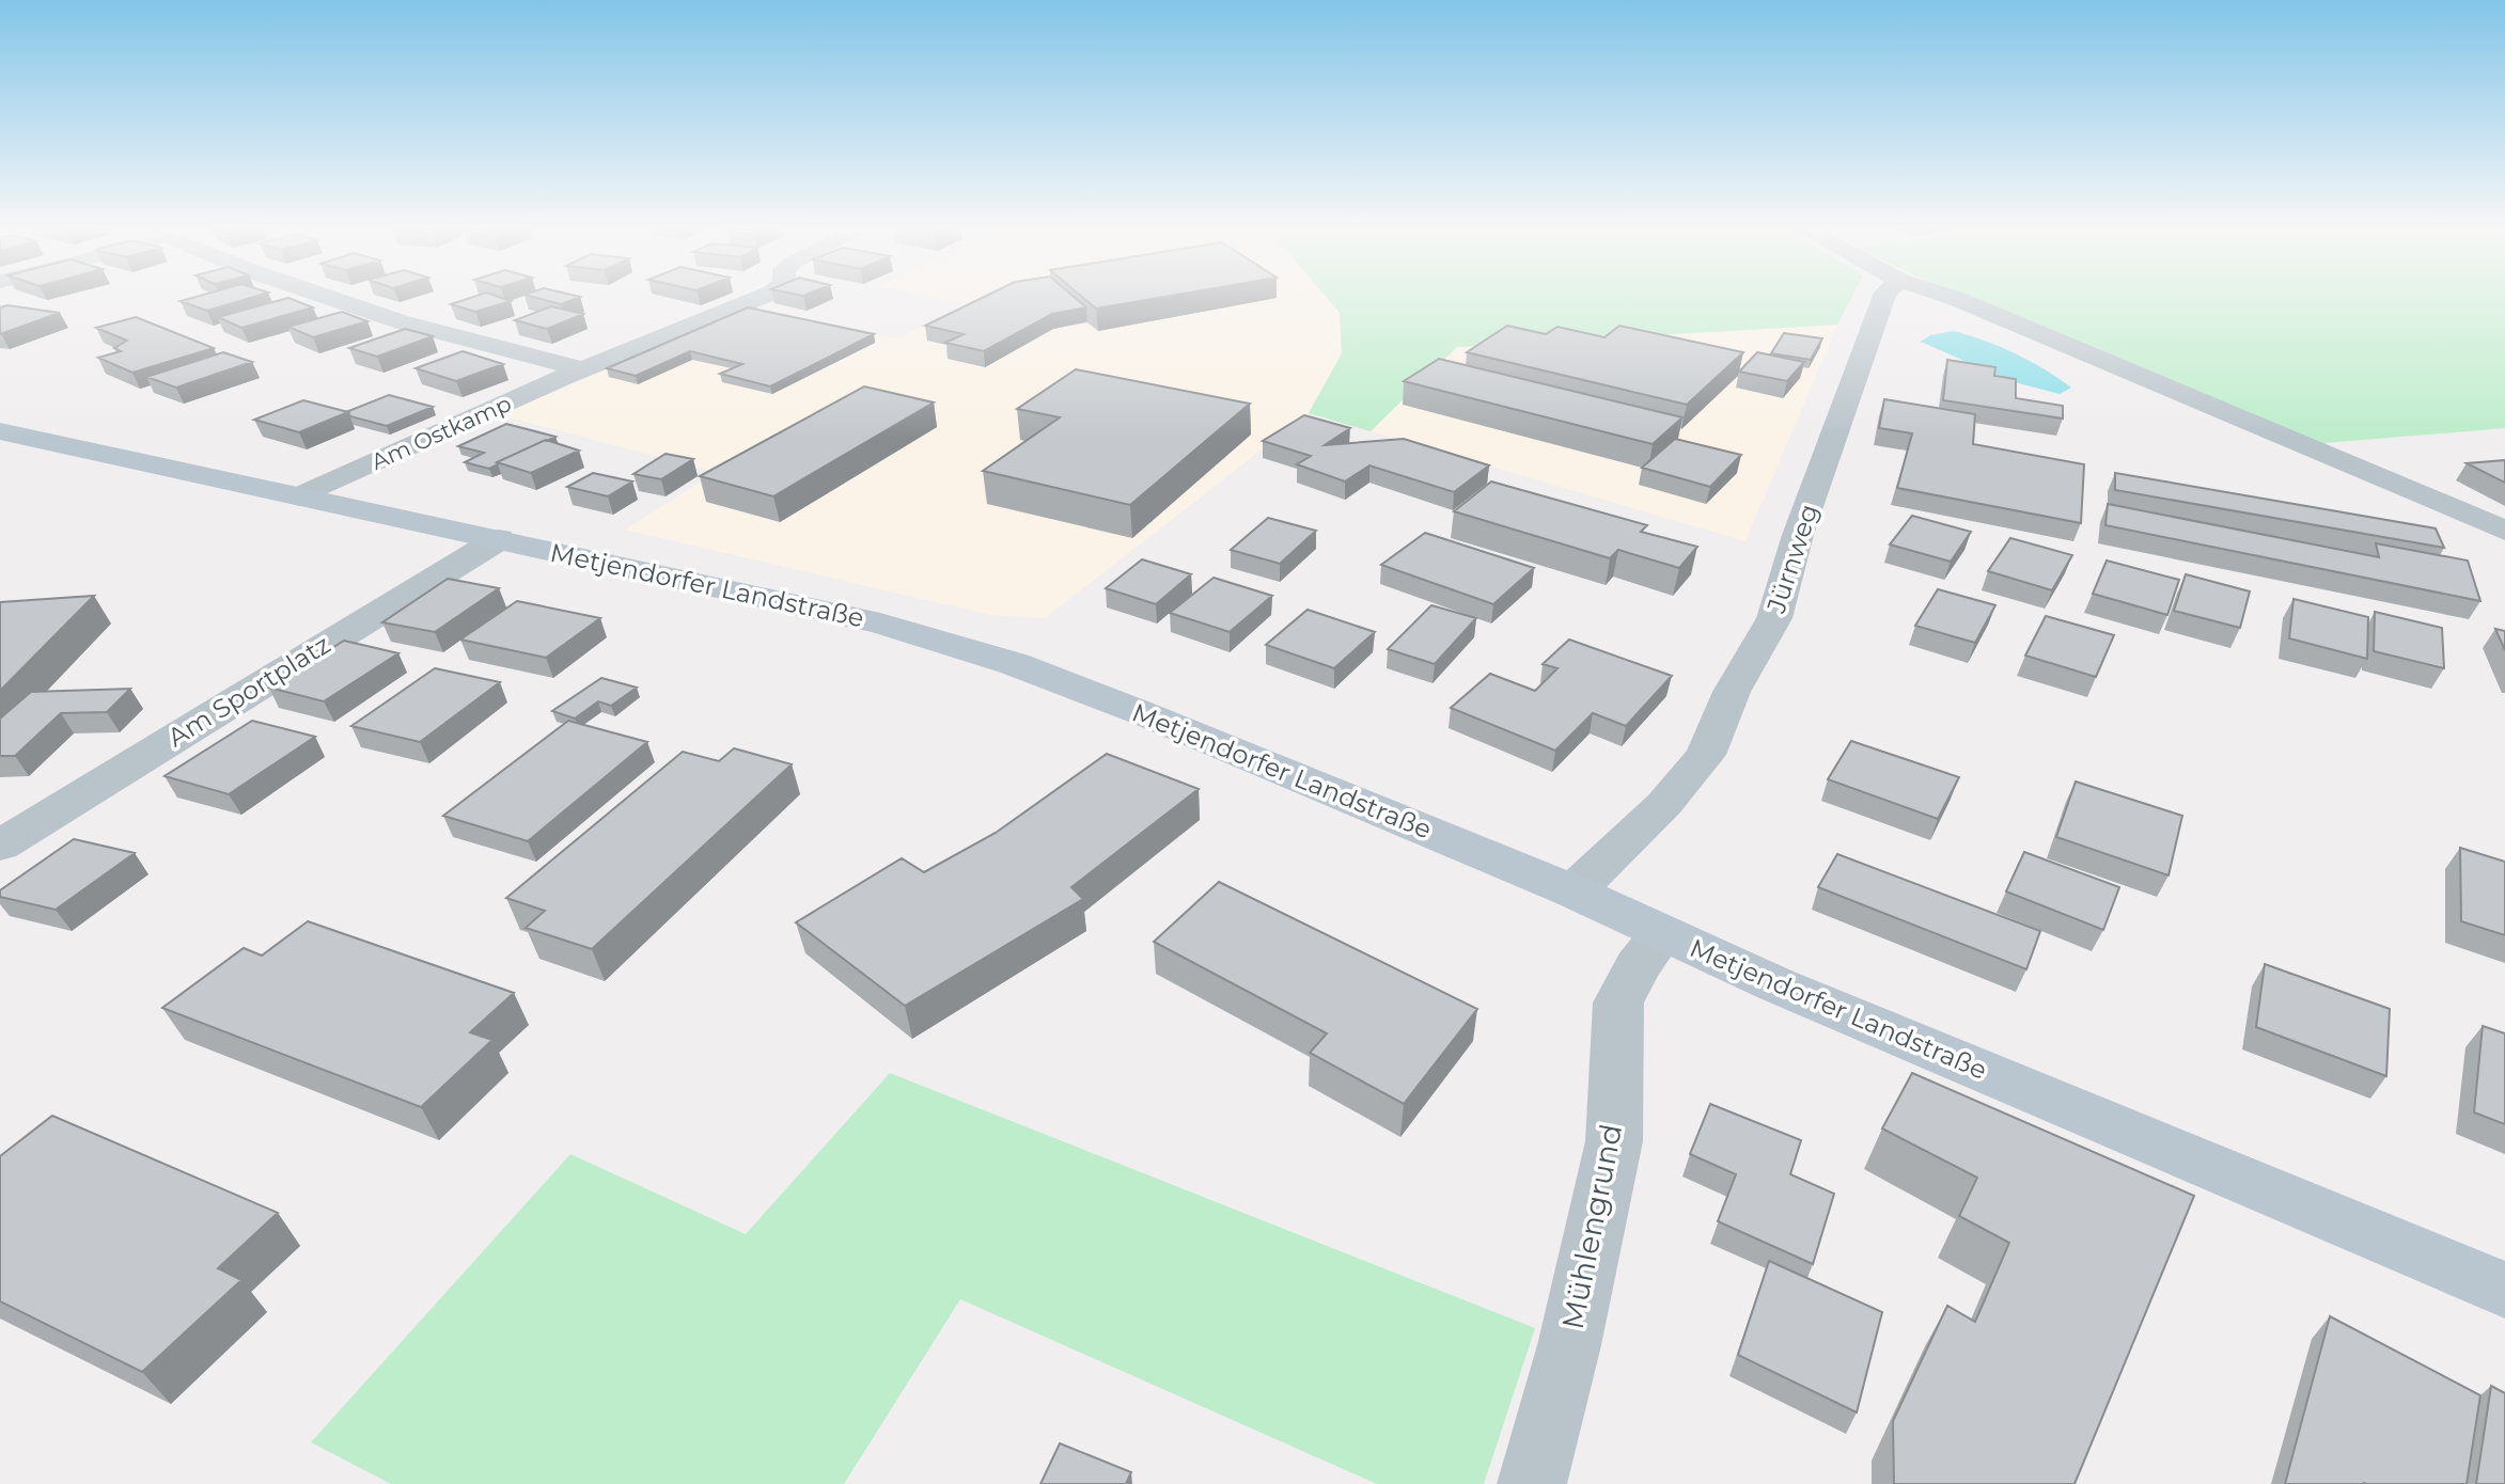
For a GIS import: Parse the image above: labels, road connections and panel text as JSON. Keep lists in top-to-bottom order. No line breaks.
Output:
{"streets":{"main road":["Metjendorfer Landstraße"],"street":["Am Ostkamp","Jürnweg","Am Sportplatz","Mühlengrund"]},"crossings":[["Am Ostkamp","Metjendorfer Landstraße"],["Jürnweg","Metjendorfer Landstraße"],["Metjendorfer Landstraße","Am Sportplatz"],["Metjendorfer Landstraße","Mühlengrund"]]}
